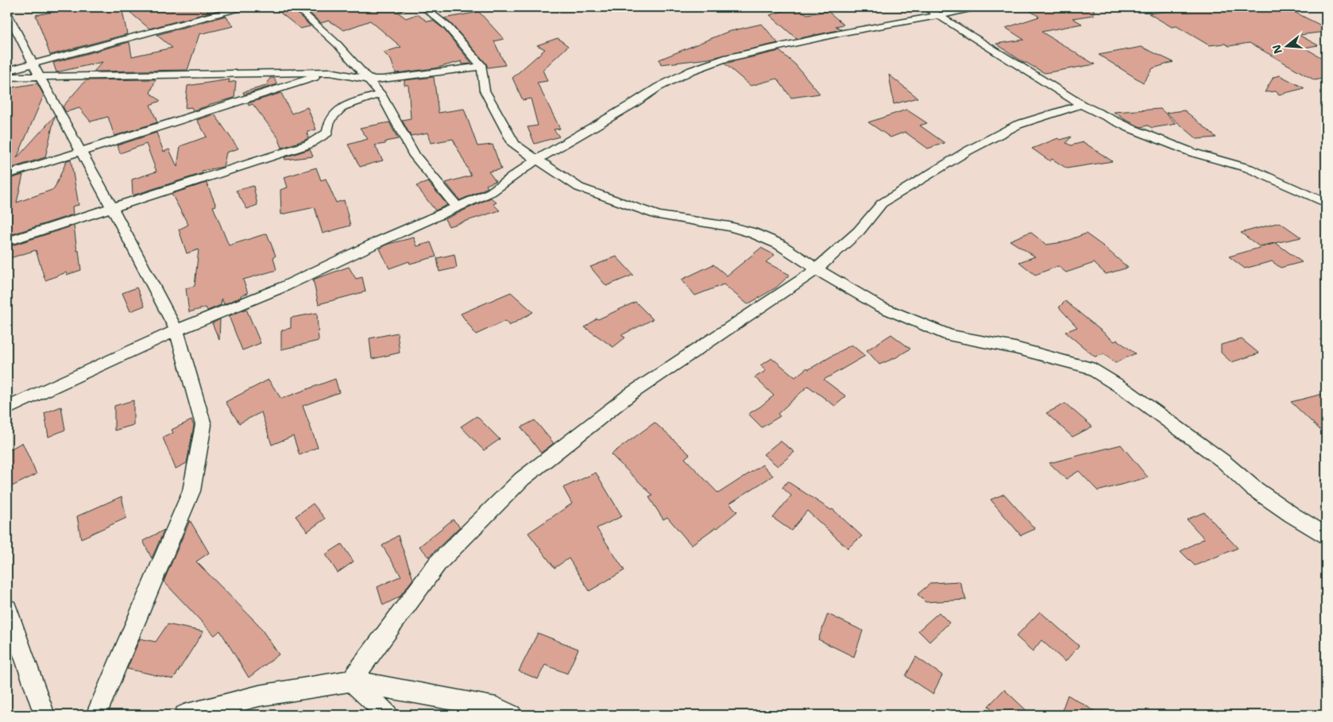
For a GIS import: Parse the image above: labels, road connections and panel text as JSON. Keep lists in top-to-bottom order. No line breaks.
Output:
{"north":"left"}
